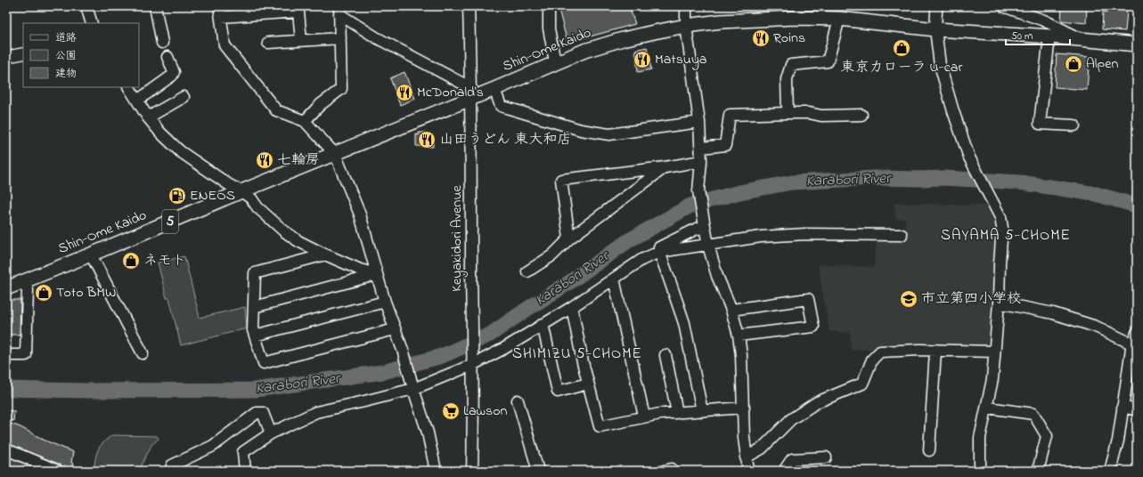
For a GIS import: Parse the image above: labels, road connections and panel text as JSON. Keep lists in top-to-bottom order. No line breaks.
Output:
{"streets":{"main road":["Shin-Ome Kaido","5"],"street":["Keyakidori Avenue"]},"crossings":[["Shin-Ome Kaido","Keyakidori Avenue"]],"districts":["SAYAMA 5-CHOME","SHIMIZU 5-CHOME"],"water":["Karabori River"],"places":{"restaurant":["Roins","Matsuya","McDonald's","山田うどん 東大和店","七輪房"],"shop":["東京カローラ U-car","Alpen","ネモト","Toto BMW"],"fuel station":["ENEOS"],"school or university":["市立第四小学校"],"supermarket":["Lawson"]},"legend":["道路","公園","建物"],"scale_bar":"50 m"}
